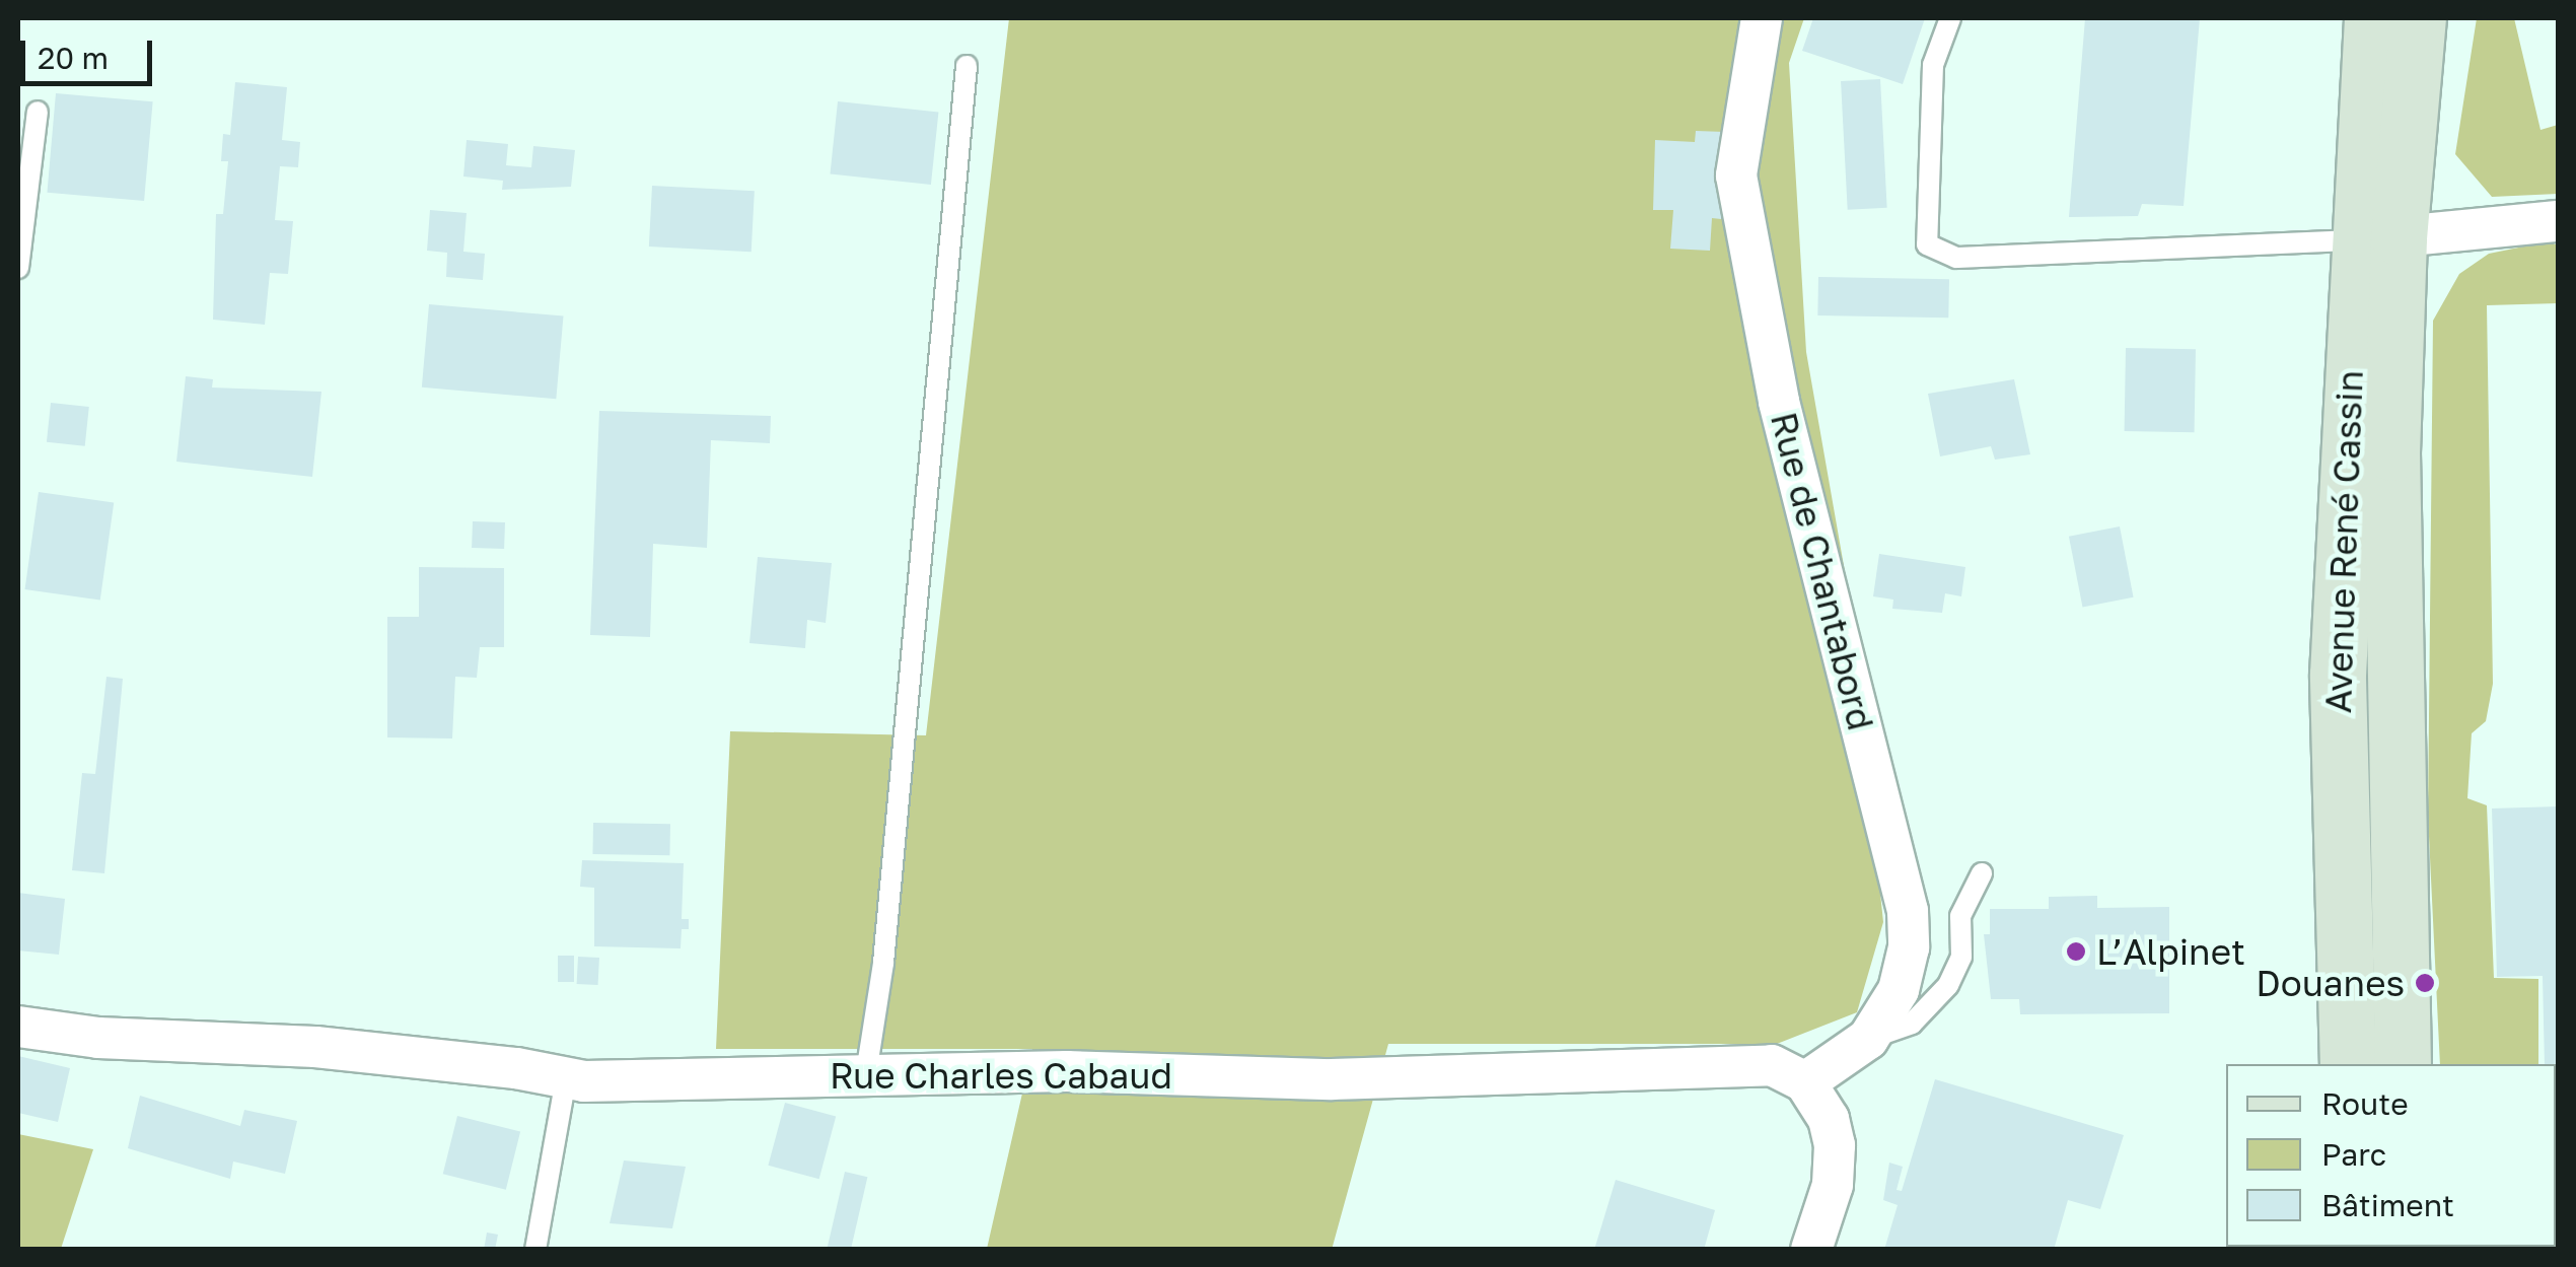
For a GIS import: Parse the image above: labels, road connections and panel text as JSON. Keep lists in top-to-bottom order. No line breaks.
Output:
{"streets":{"main road":["Avenue René Cassin"],"street":["Rue de Chantabord","Rue Charles Cabaud"]},"crossings":[["Rue de Chantabord","Rue Charles Cabaud"]],"places":["L’Alpinet","Douanes"],"legend":["Route","Parc","Bâtiment"],"scale_bar":"20 m"}
